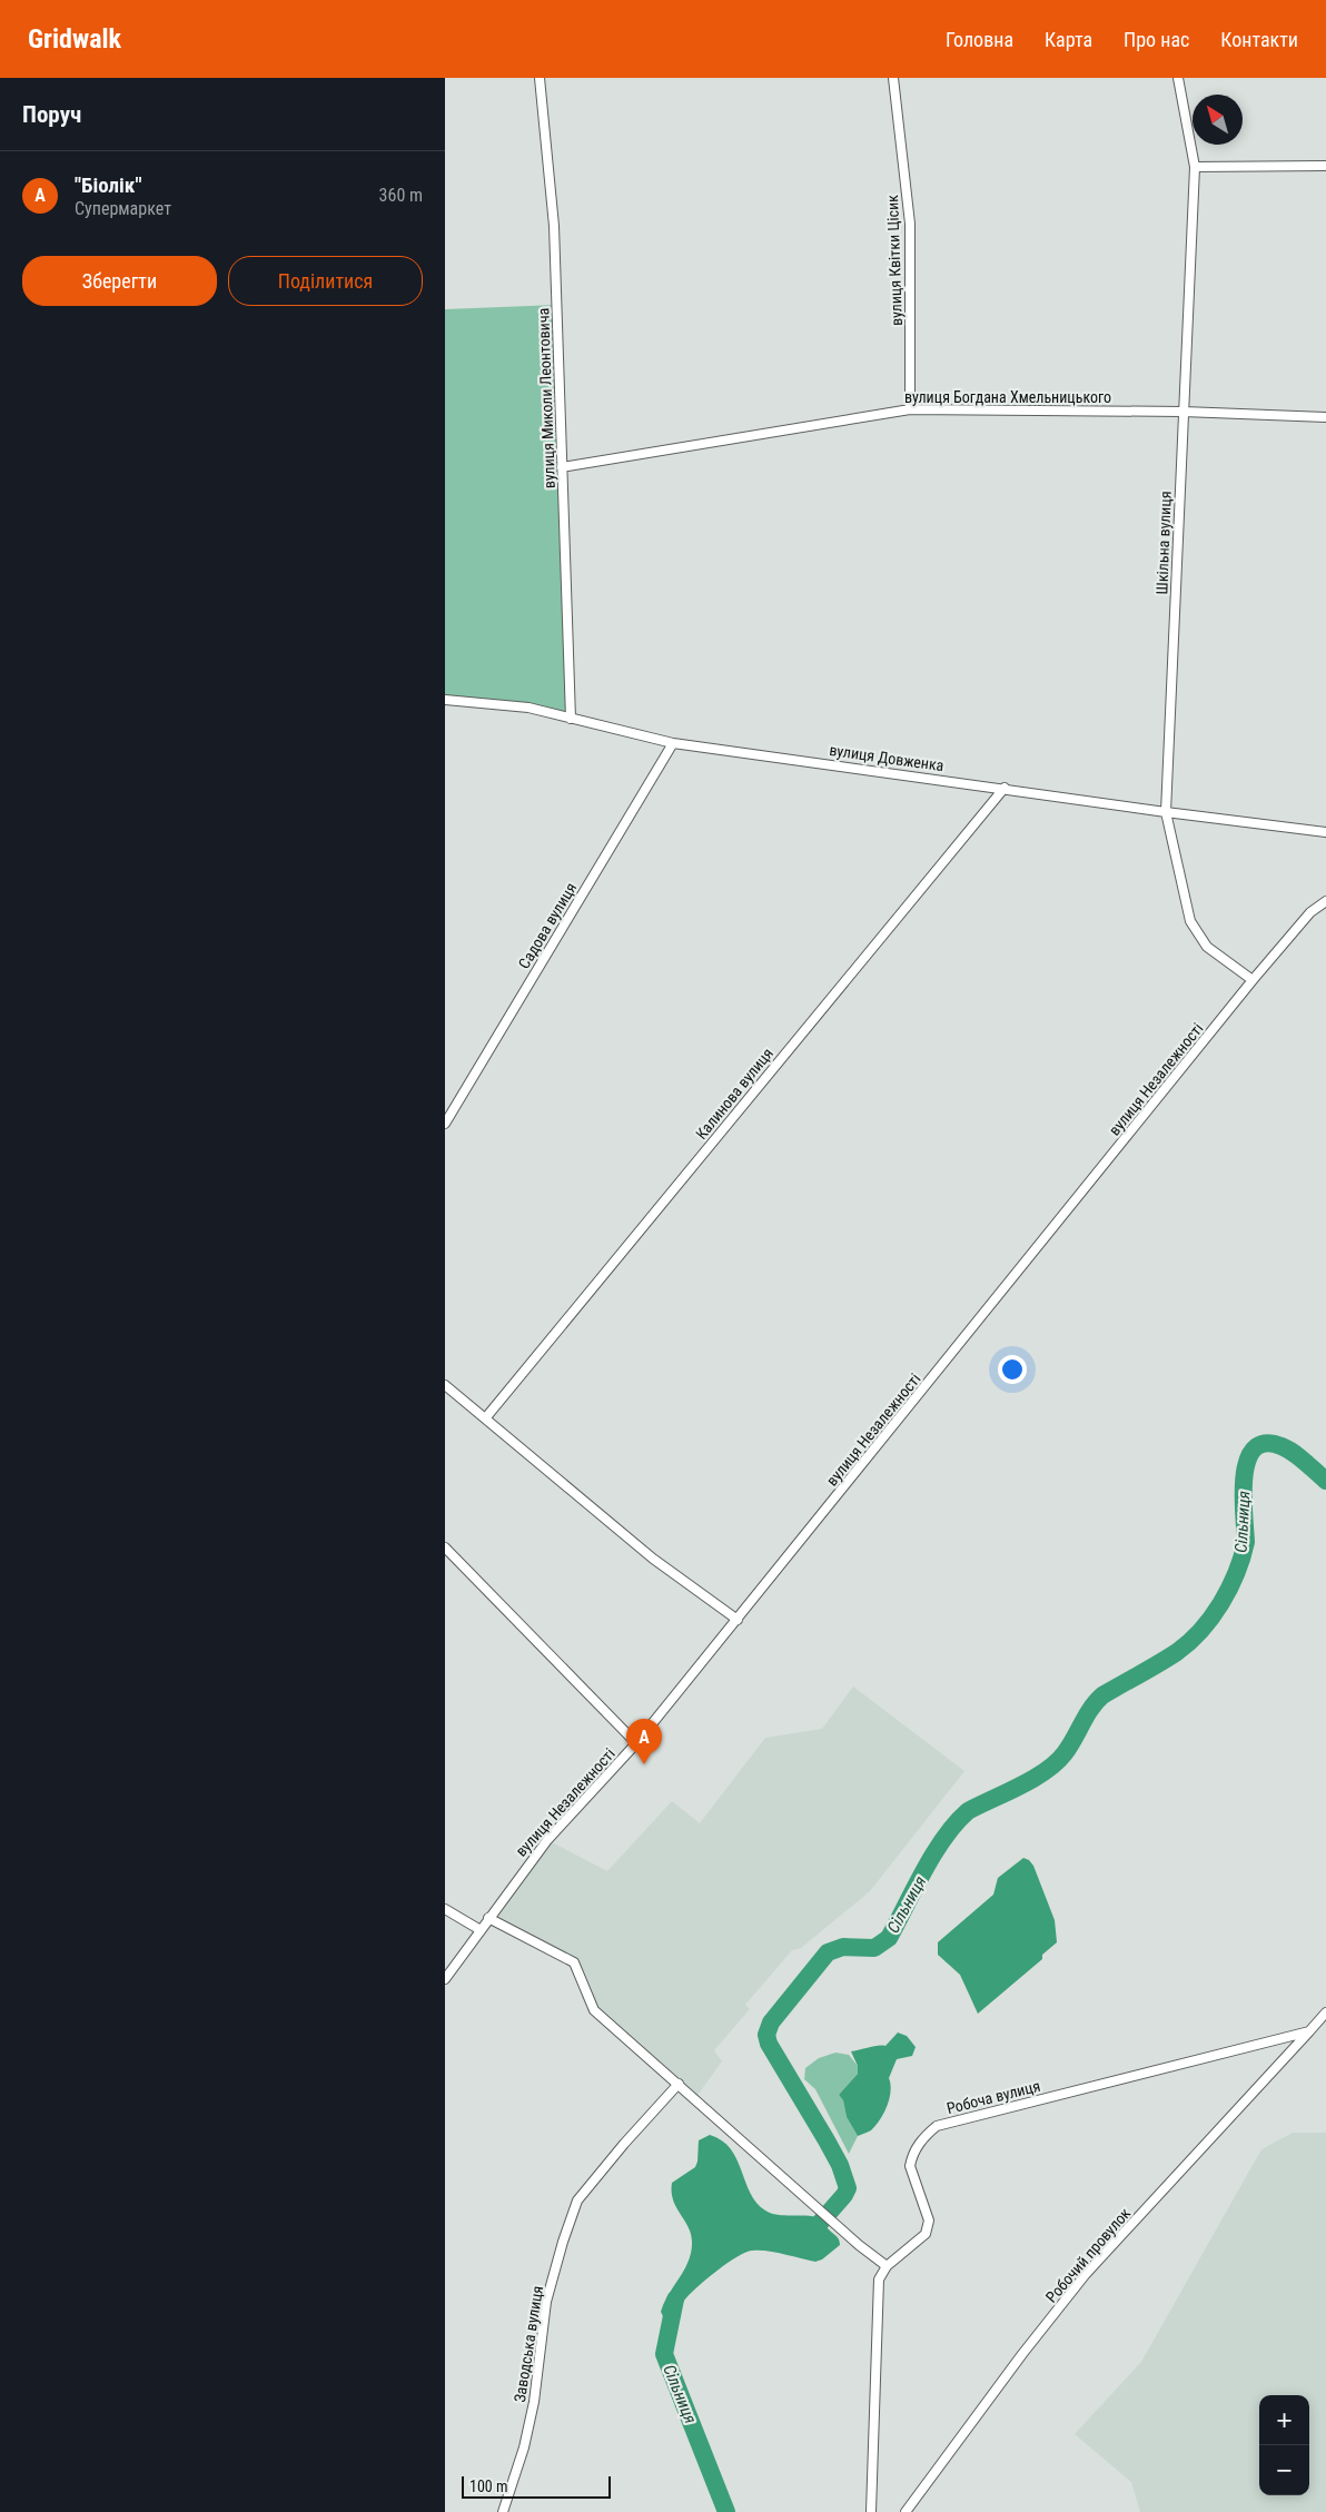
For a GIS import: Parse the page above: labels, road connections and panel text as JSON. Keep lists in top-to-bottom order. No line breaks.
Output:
{"streets":{"street":["вулиця Квітки Цісик","вулиця Богдана Хмельницького","вулиця Миколи Леонтовича","Шкільна вулиця","вулиця Довженка","Садова вулиця","вулиця Незалежності","Калинова вулиця","Робоча вулиця","Робочий провулок","Заводська вулиця"]},"crossings":[["вулиця Квітки Цісик","вулиця Богдана Хмельницького"],["вулиця Богдана Хмельницького","вулиця Миколи Леонтовича"],["вулиця Богдана Хмельницького","Шкільна вулиця"],["вулиця Миколи Леонтовича","вулиця Довженка"],["Шкільна вулиця","вулиця Довженка"],["Шкільна вулиця","вулиця Незалежності"],["вулиця Довженка","Садова вулиця"],["вулиця Довженка","Калинова вулиця"],["Робоча вулиця","Робочий провулок"]],"water":["Сільниця"],"scale_bar":"100 m","north":"top left","page":{"header":"Gridwalk","nav":["Головна","Карта","Про нас","Контакти"],"heading":"Поруч","list":[{"mark":"A","name":"\"Біолік\"","note":"Супермаркет","value":"360 m"}],"buttons":["Зберегти","Поділитися"],"pins":"A","map_buttons":["+","−"],"scale":"100 m"}}
